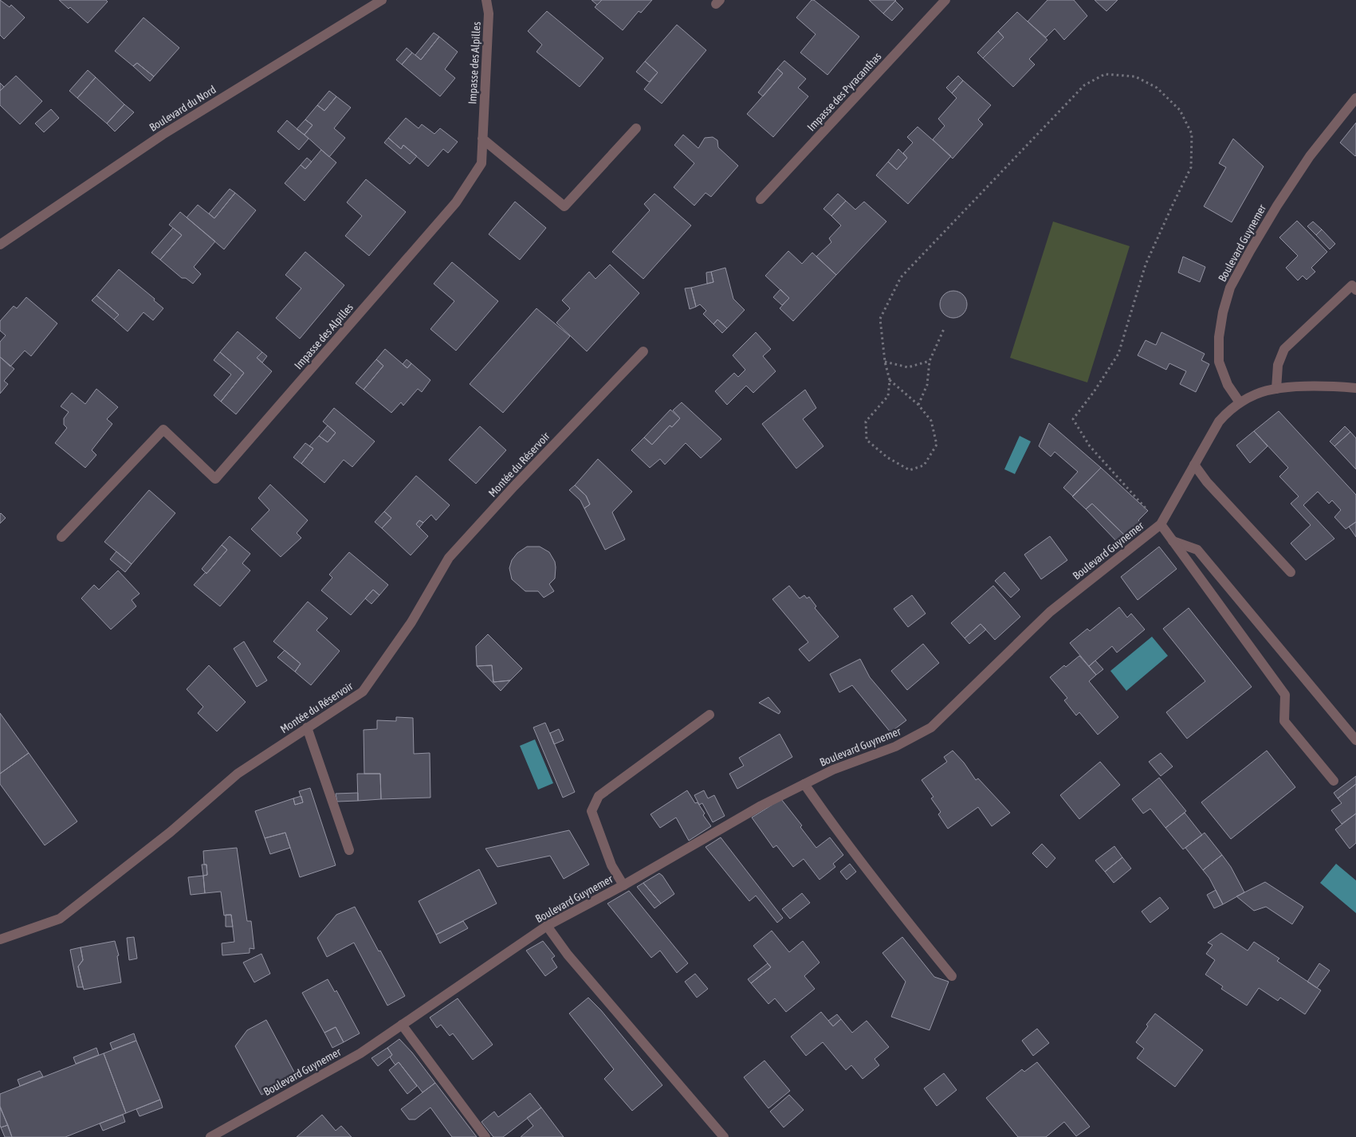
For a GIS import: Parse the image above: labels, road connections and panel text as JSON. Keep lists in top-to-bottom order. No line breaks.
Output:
{"streets":{"street":["Impasse des Alpilles","Impasse des Pyracanthas","Boulevard du Nord","Boulevard Guynemer","Montée du Réservoir"]}}
